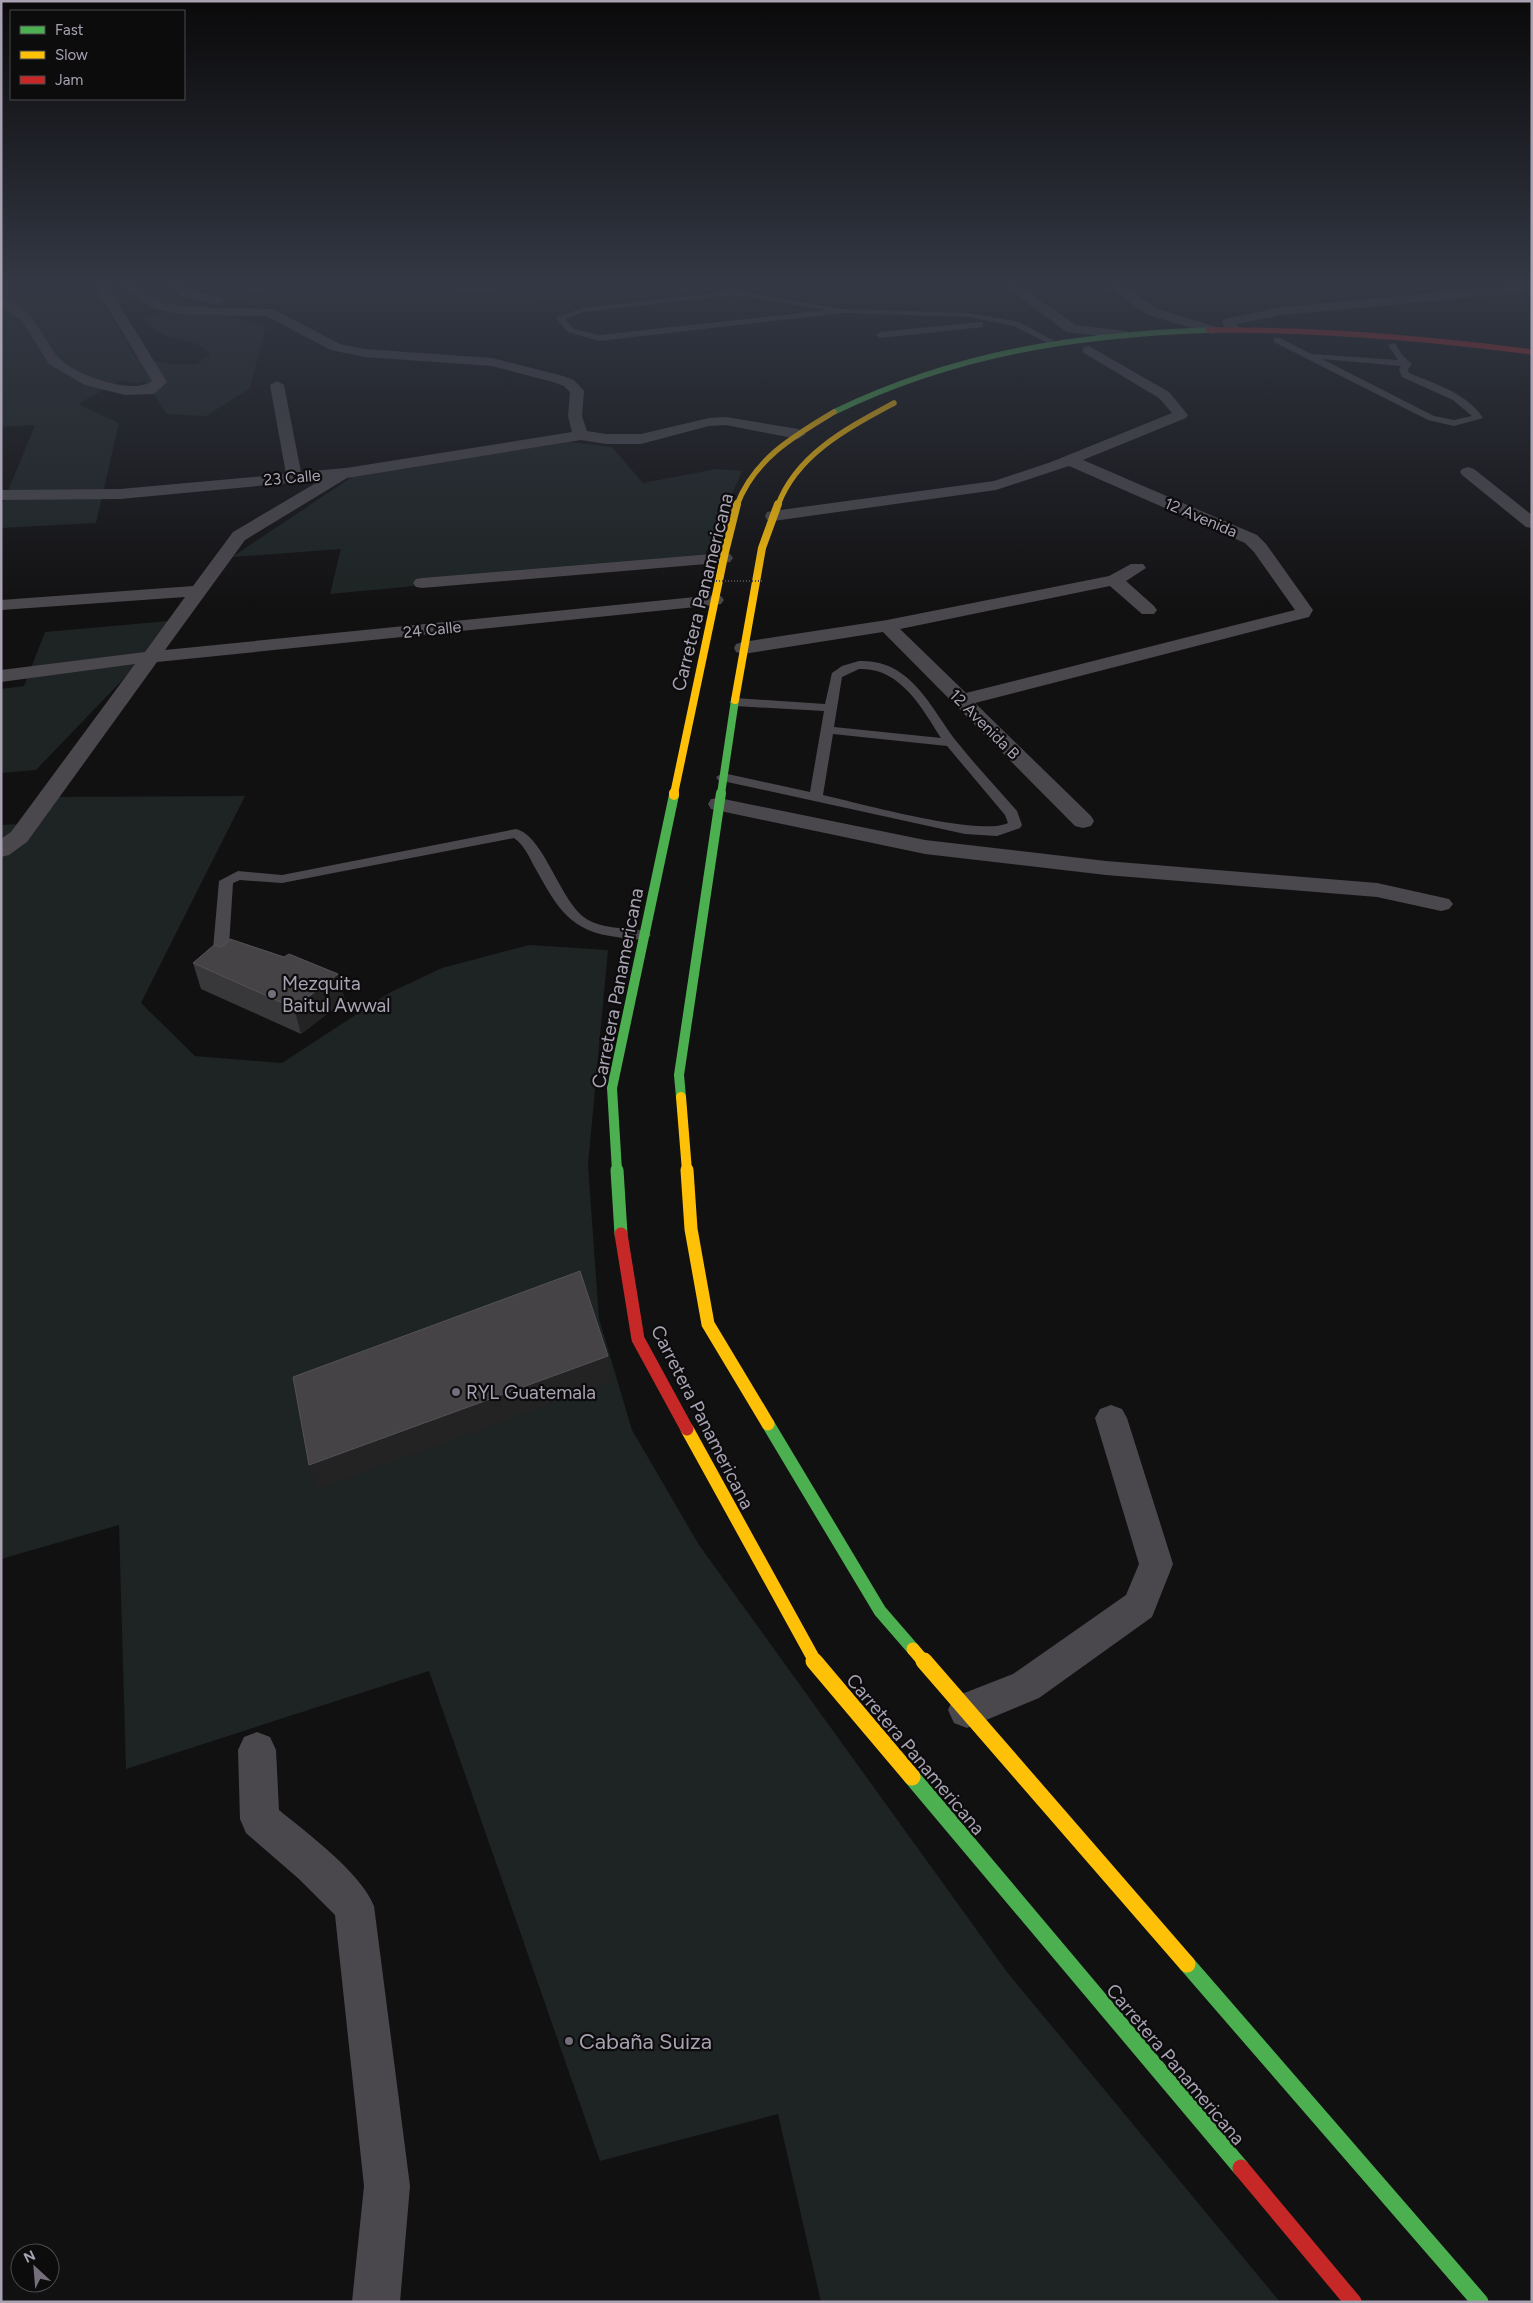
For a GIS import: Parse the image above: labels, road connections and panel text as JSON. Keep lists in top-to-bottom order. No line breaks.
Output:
{"streets":{"highway":["Carretera Panamericana"],"street":["23 Calle","12 Avenida","24 Calle","12 Avenida B"]},"crossings":[["23 Calle","Carretera Panamericana"],["12 Avenida","12 Avenida B"],["Carretera Panamericana","24 Calle"]],"places":["Mezquita Baitul Awwal","RYL Guatemala","Cabaña Suiza"],"legend":["Fast","Slow","Jam"],"north":"top left"}
